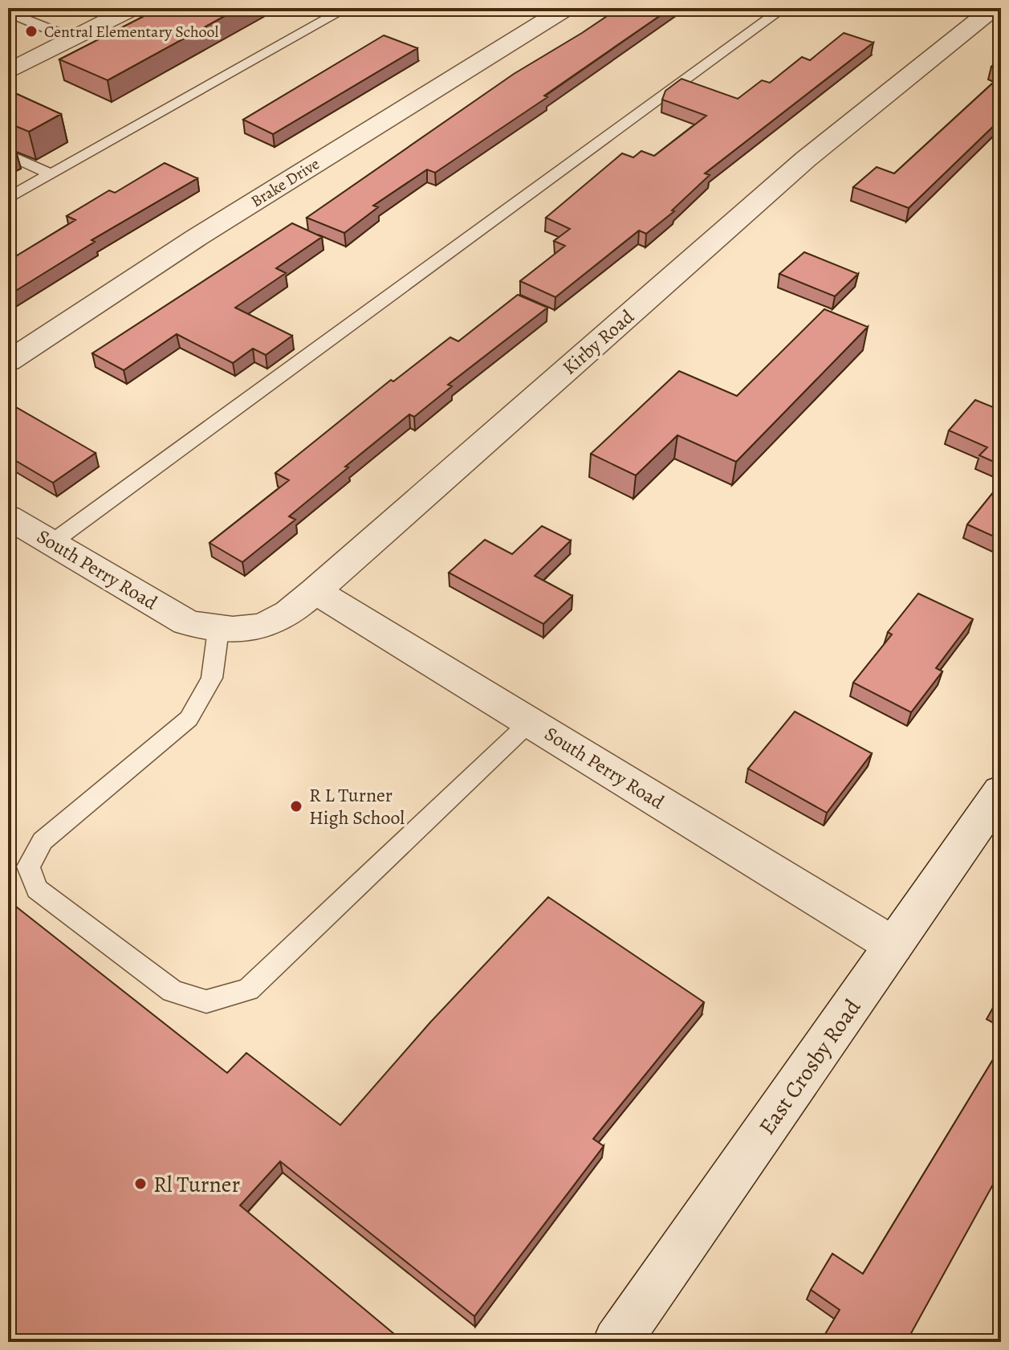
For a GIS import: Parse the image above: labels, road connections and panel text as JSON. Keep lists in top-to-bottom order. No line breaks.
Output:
{"streets":{"street":["Brake Drive","Kirby Road","South Perry Road","East Crosby Road"]},"crossings":[["Kirby Road","South Perry Road"],["South Perry Road","East Crosby Road"]],"places":["Central Elementary School","R L Turner High School","Rl Turner"]}
